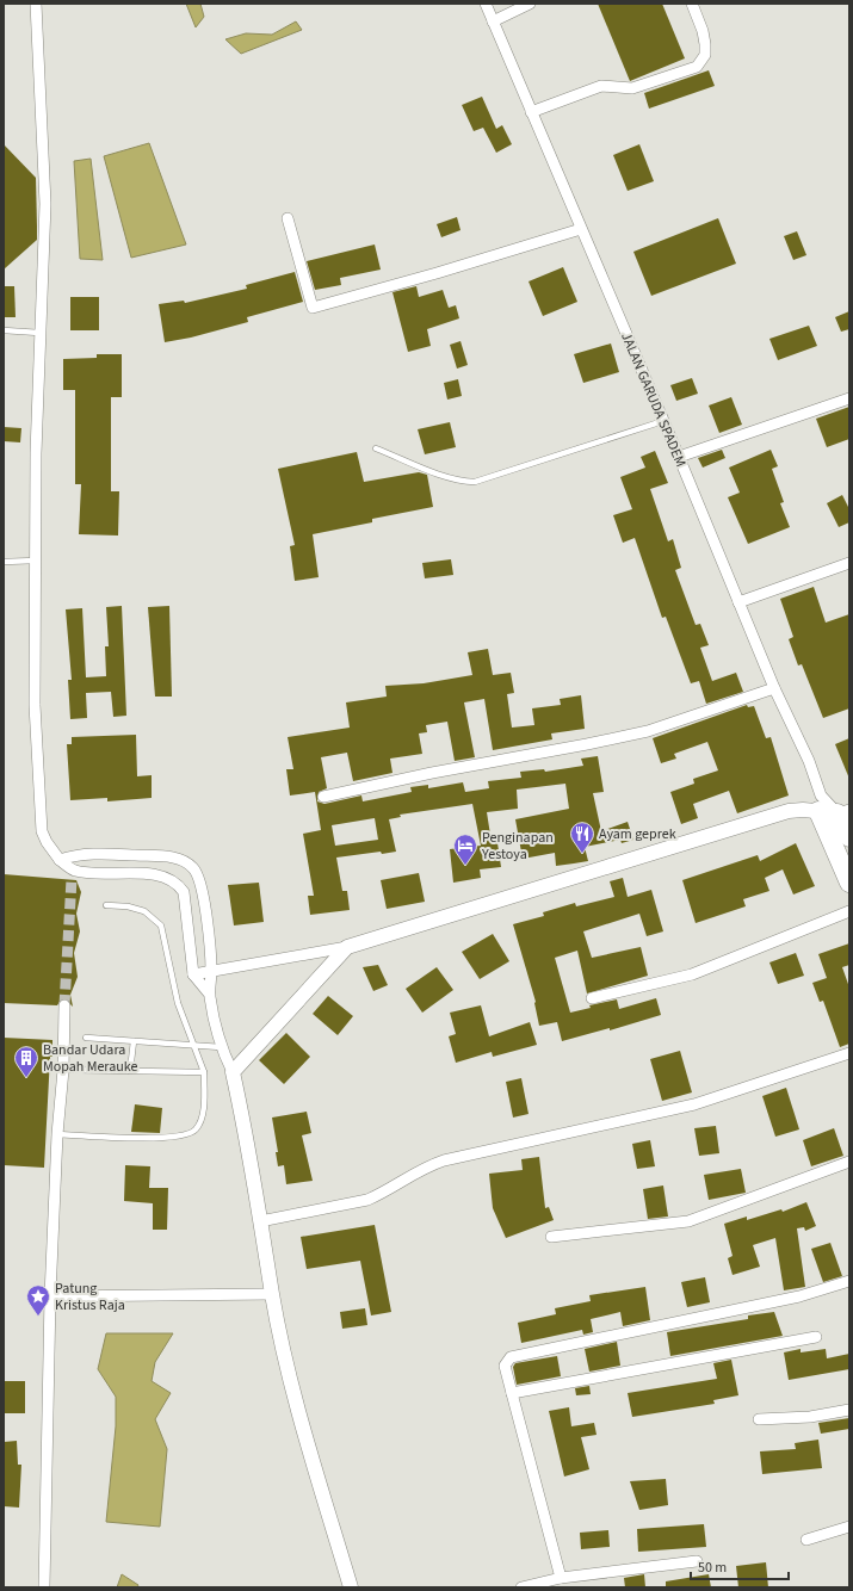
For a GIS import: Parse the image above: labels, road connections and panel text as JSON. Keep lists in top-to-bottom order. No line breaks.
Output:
{"streets":{"street":["JALAN GARUDA SPADEM"]},"places":{"restaurant":["Ayam geprek"],"hotel":["Penginapan Yestoya"],"building":["Bandar Udara Mopah Merauke"],"place":["Patung Kristus Raja"]},"scale_bar":"50 m"}
